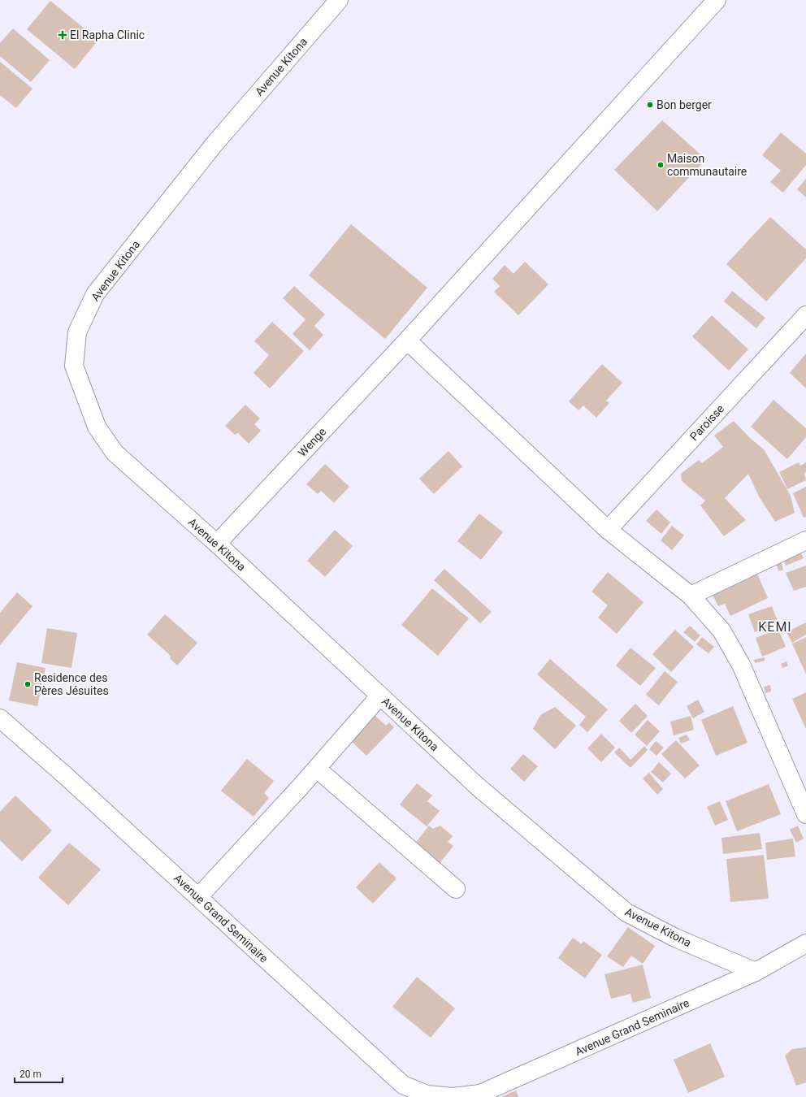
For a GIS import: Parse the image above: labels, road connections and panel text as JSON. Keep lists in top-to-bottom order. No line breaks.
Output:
{"streets":{"street":["Avenue Kitona","Paroisse","Wenge","Avenue Grand Seminaire"]},"crossings":[["Avenue Kitona","Wenge"],["Avenue Kitona","Avenue Grand Seminaire"]],"districts":["KEMI"],"places":{"health":["El Rapha Clinic"],"other":["Bon berger","Maison communautaire","Residence des Pères Jésuites"]},"scale_bar":"20 m"}
